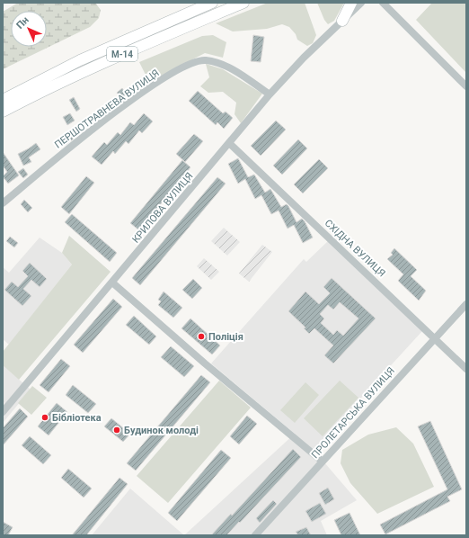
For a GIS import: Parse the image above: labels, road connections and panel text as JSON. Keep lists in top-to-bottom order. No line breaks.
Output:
{"streets":{"highway":["М-14"],"street":["ПЕРШОТРАВНЕВА ВУЛИЦЯ","КРИЛОВА ВУЛИЦЯ","СХІДНА ВУЛИЦЯ","ПРОЛЕТАРСЬКА ВУЛИЦЯ"]},"crossings":[["ПЕРШОТРАВНЕВА ВУЛИЦЯ","КРИЛОВА ВУЛИЦЯ"],["КРИЛОВА ВУЛИЦЯ","СХІДНА ВУЛИЦЯ"],["СХІДНА ВУЛИЦЯ","ПРОЛЕТАРСЬКА ВУЛИЦЯ"]],"places":["Поліція","Бібліотека","Будинок молоді"],"north":"top left"}
